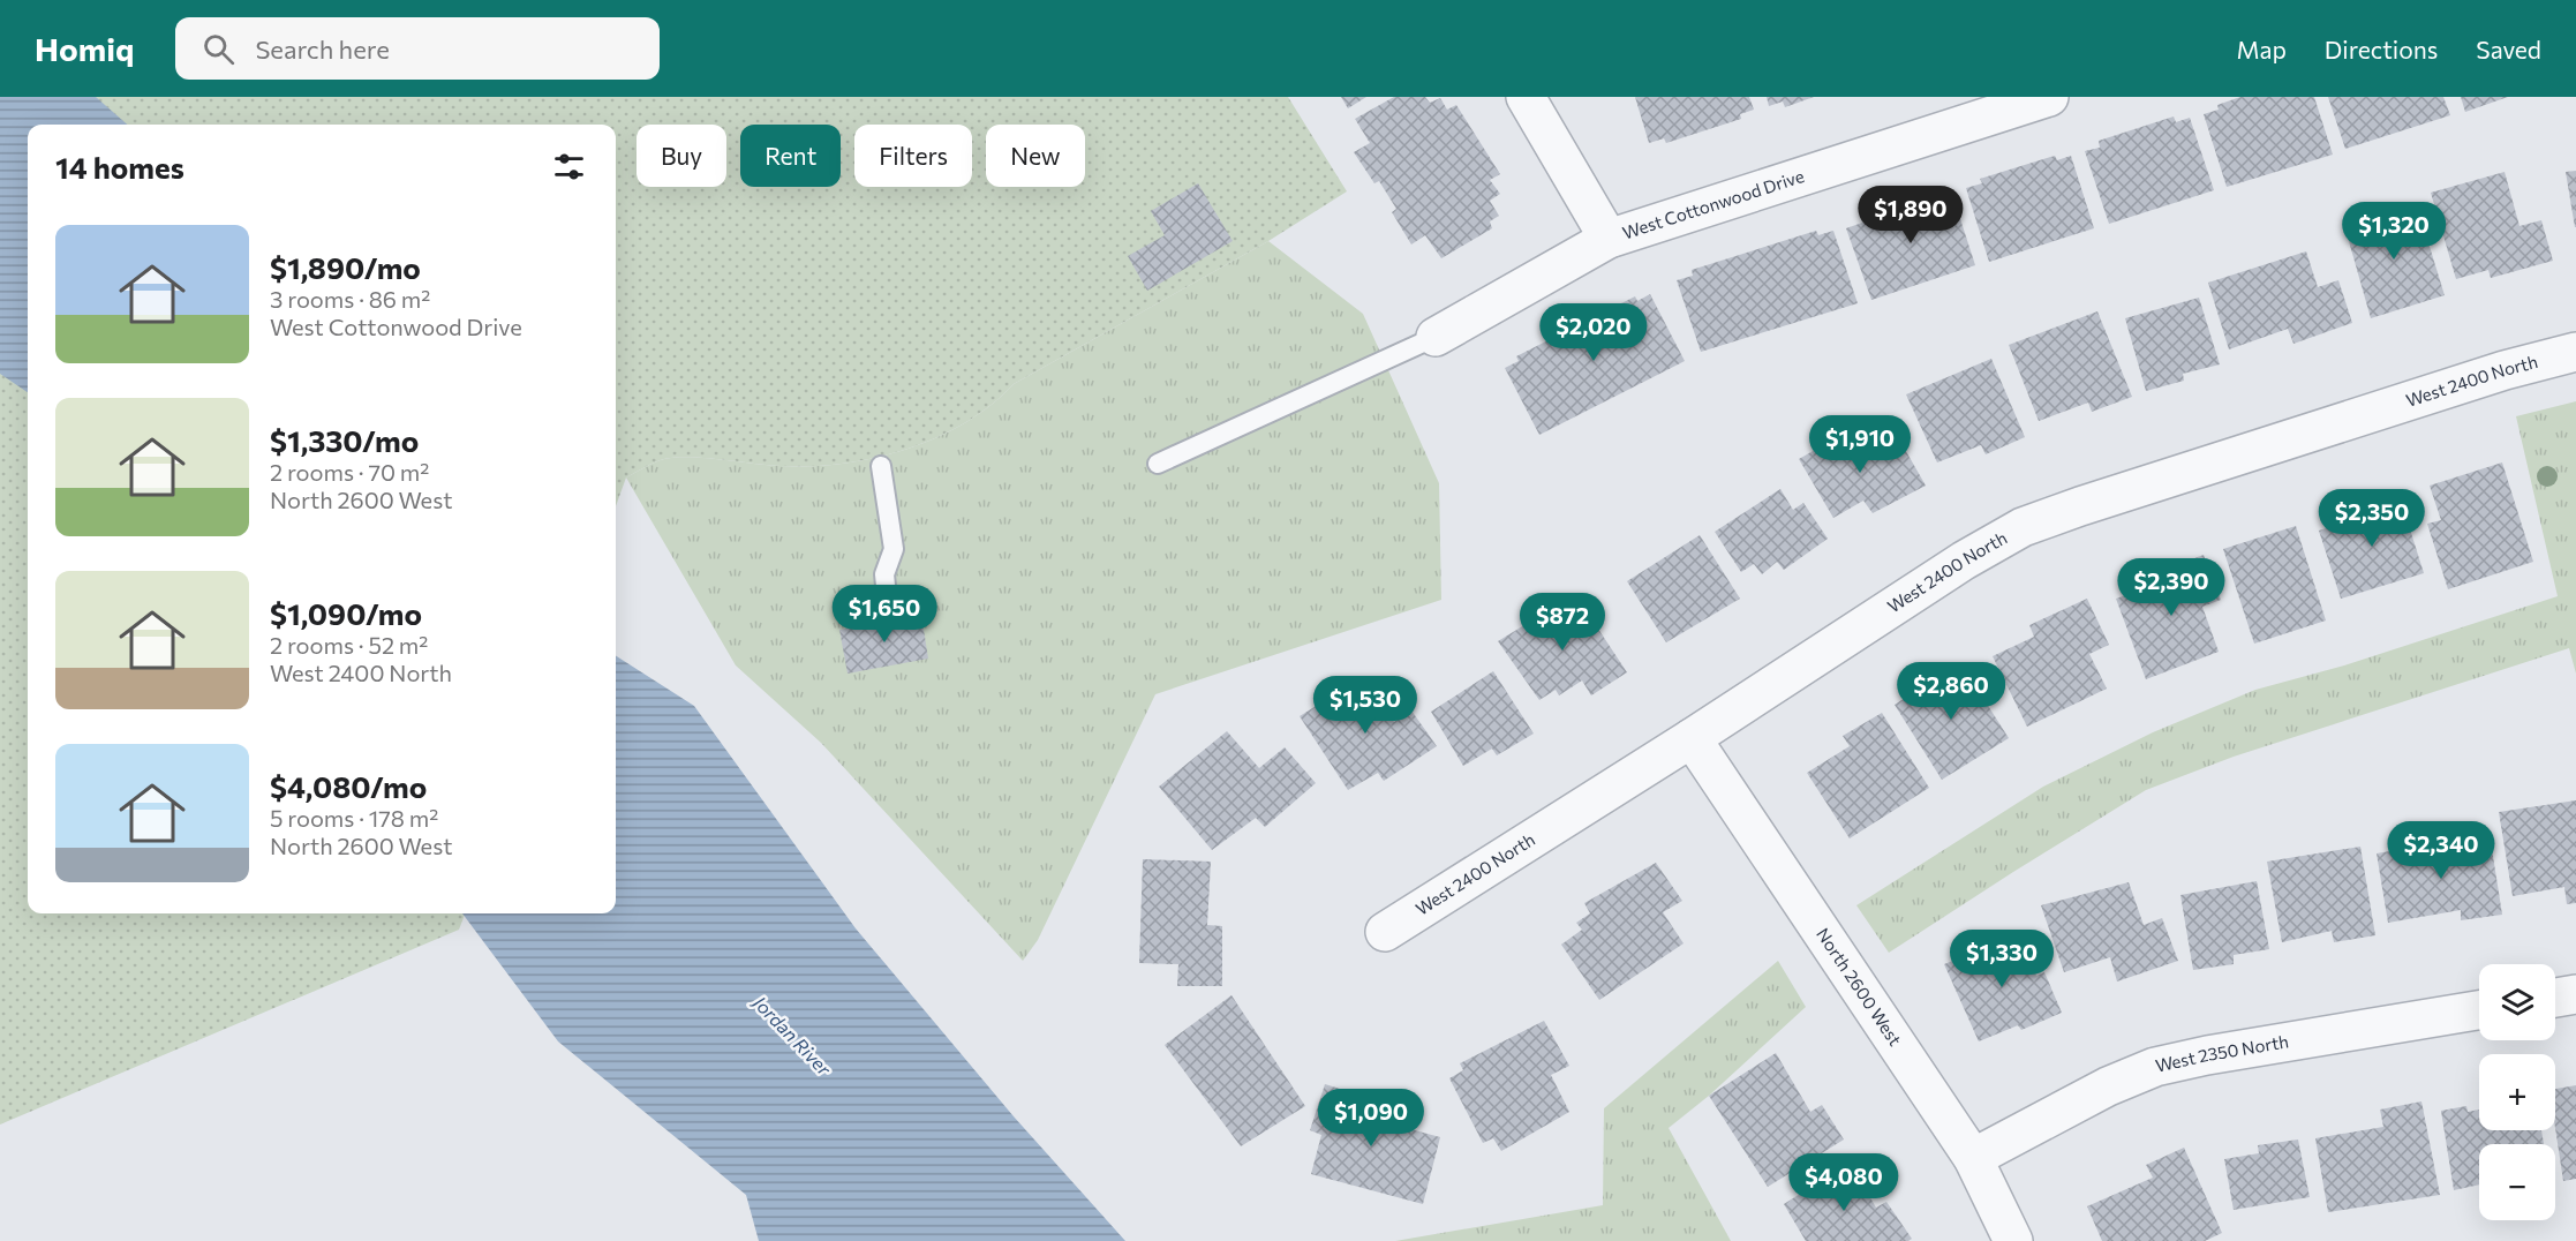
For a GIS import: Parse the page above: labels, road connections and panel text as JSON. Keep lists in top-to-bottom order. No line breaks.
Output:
{"streets":{"street":["West Cottonwood Drive","West 2400 North","North 2600 West","West 2350 North"]},"crossings":[["West 2400 North","North 2600 West"],["North 2600 West","West 2350 North"]],"water":["Jordan River"],"page":{"header":"Homiq","search":"Search here","nav":["Map","Directions","Saved"],"chip":["Buy","Rent","Filters","New"],"heading":"14 homes","price":["$1,890","$1,320","$2,020","$1,910","$2,350","$2,390","$1,650","$872","$2,860","$1,530","$2,340","$1,330","$1,090","$4,080"],"list":[{"name":"$1,890/mo","note":"3 rooms · 86 m² · West Cottonwood Drive"},{"name":"$1,330/mo","note":"2 rooms · 70 m² · North 2600 West"},{"name":"$1,090/mo","note":"2 rooms · 52 m² · West 2400 North"},{"name":"$4,080/mo","note":"5 rooms · 178 m² · North 2600 West"}],"map_buttons":["+","−"]}}
